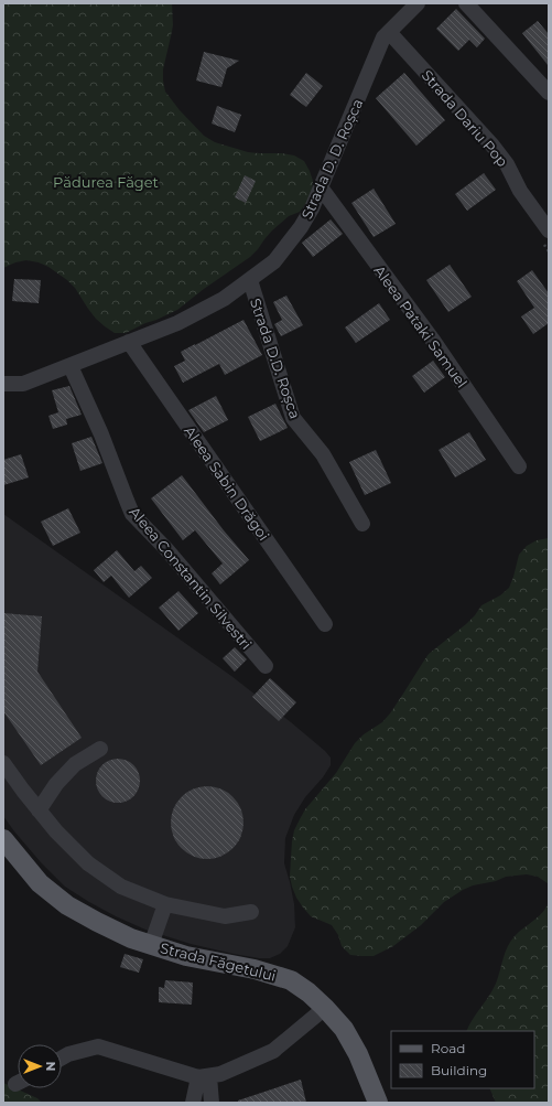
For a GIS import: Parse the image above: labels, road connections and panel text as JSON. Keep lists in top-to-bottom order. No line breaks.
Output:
{"streets":{"main road":["Strada Făgetului"],"street":["Strada Dariu Pop","Strada D. D. Roșca","Aleea Pataki Samuel","Strada D.D. Roșca","Aleea Sabin Drăgoi","Aleea Constantin Silvestri"]},"crossings":[["Strada Dariu Pop","Strada D. D. Roșca"],["Strada D. D. Roșca","Aleea Pataki Samuel"],["Strada D. D. Roșca","Strada D.D. Roșca"],["Strada D. D. Roșca","Aleea Sabin Drăgoi"],["Strada D. D. Roșca","Aleea Constantin Silvestri"]],"parks":["Pădurea Făget"],"legend":["Road","Building"],"north":"right"}
